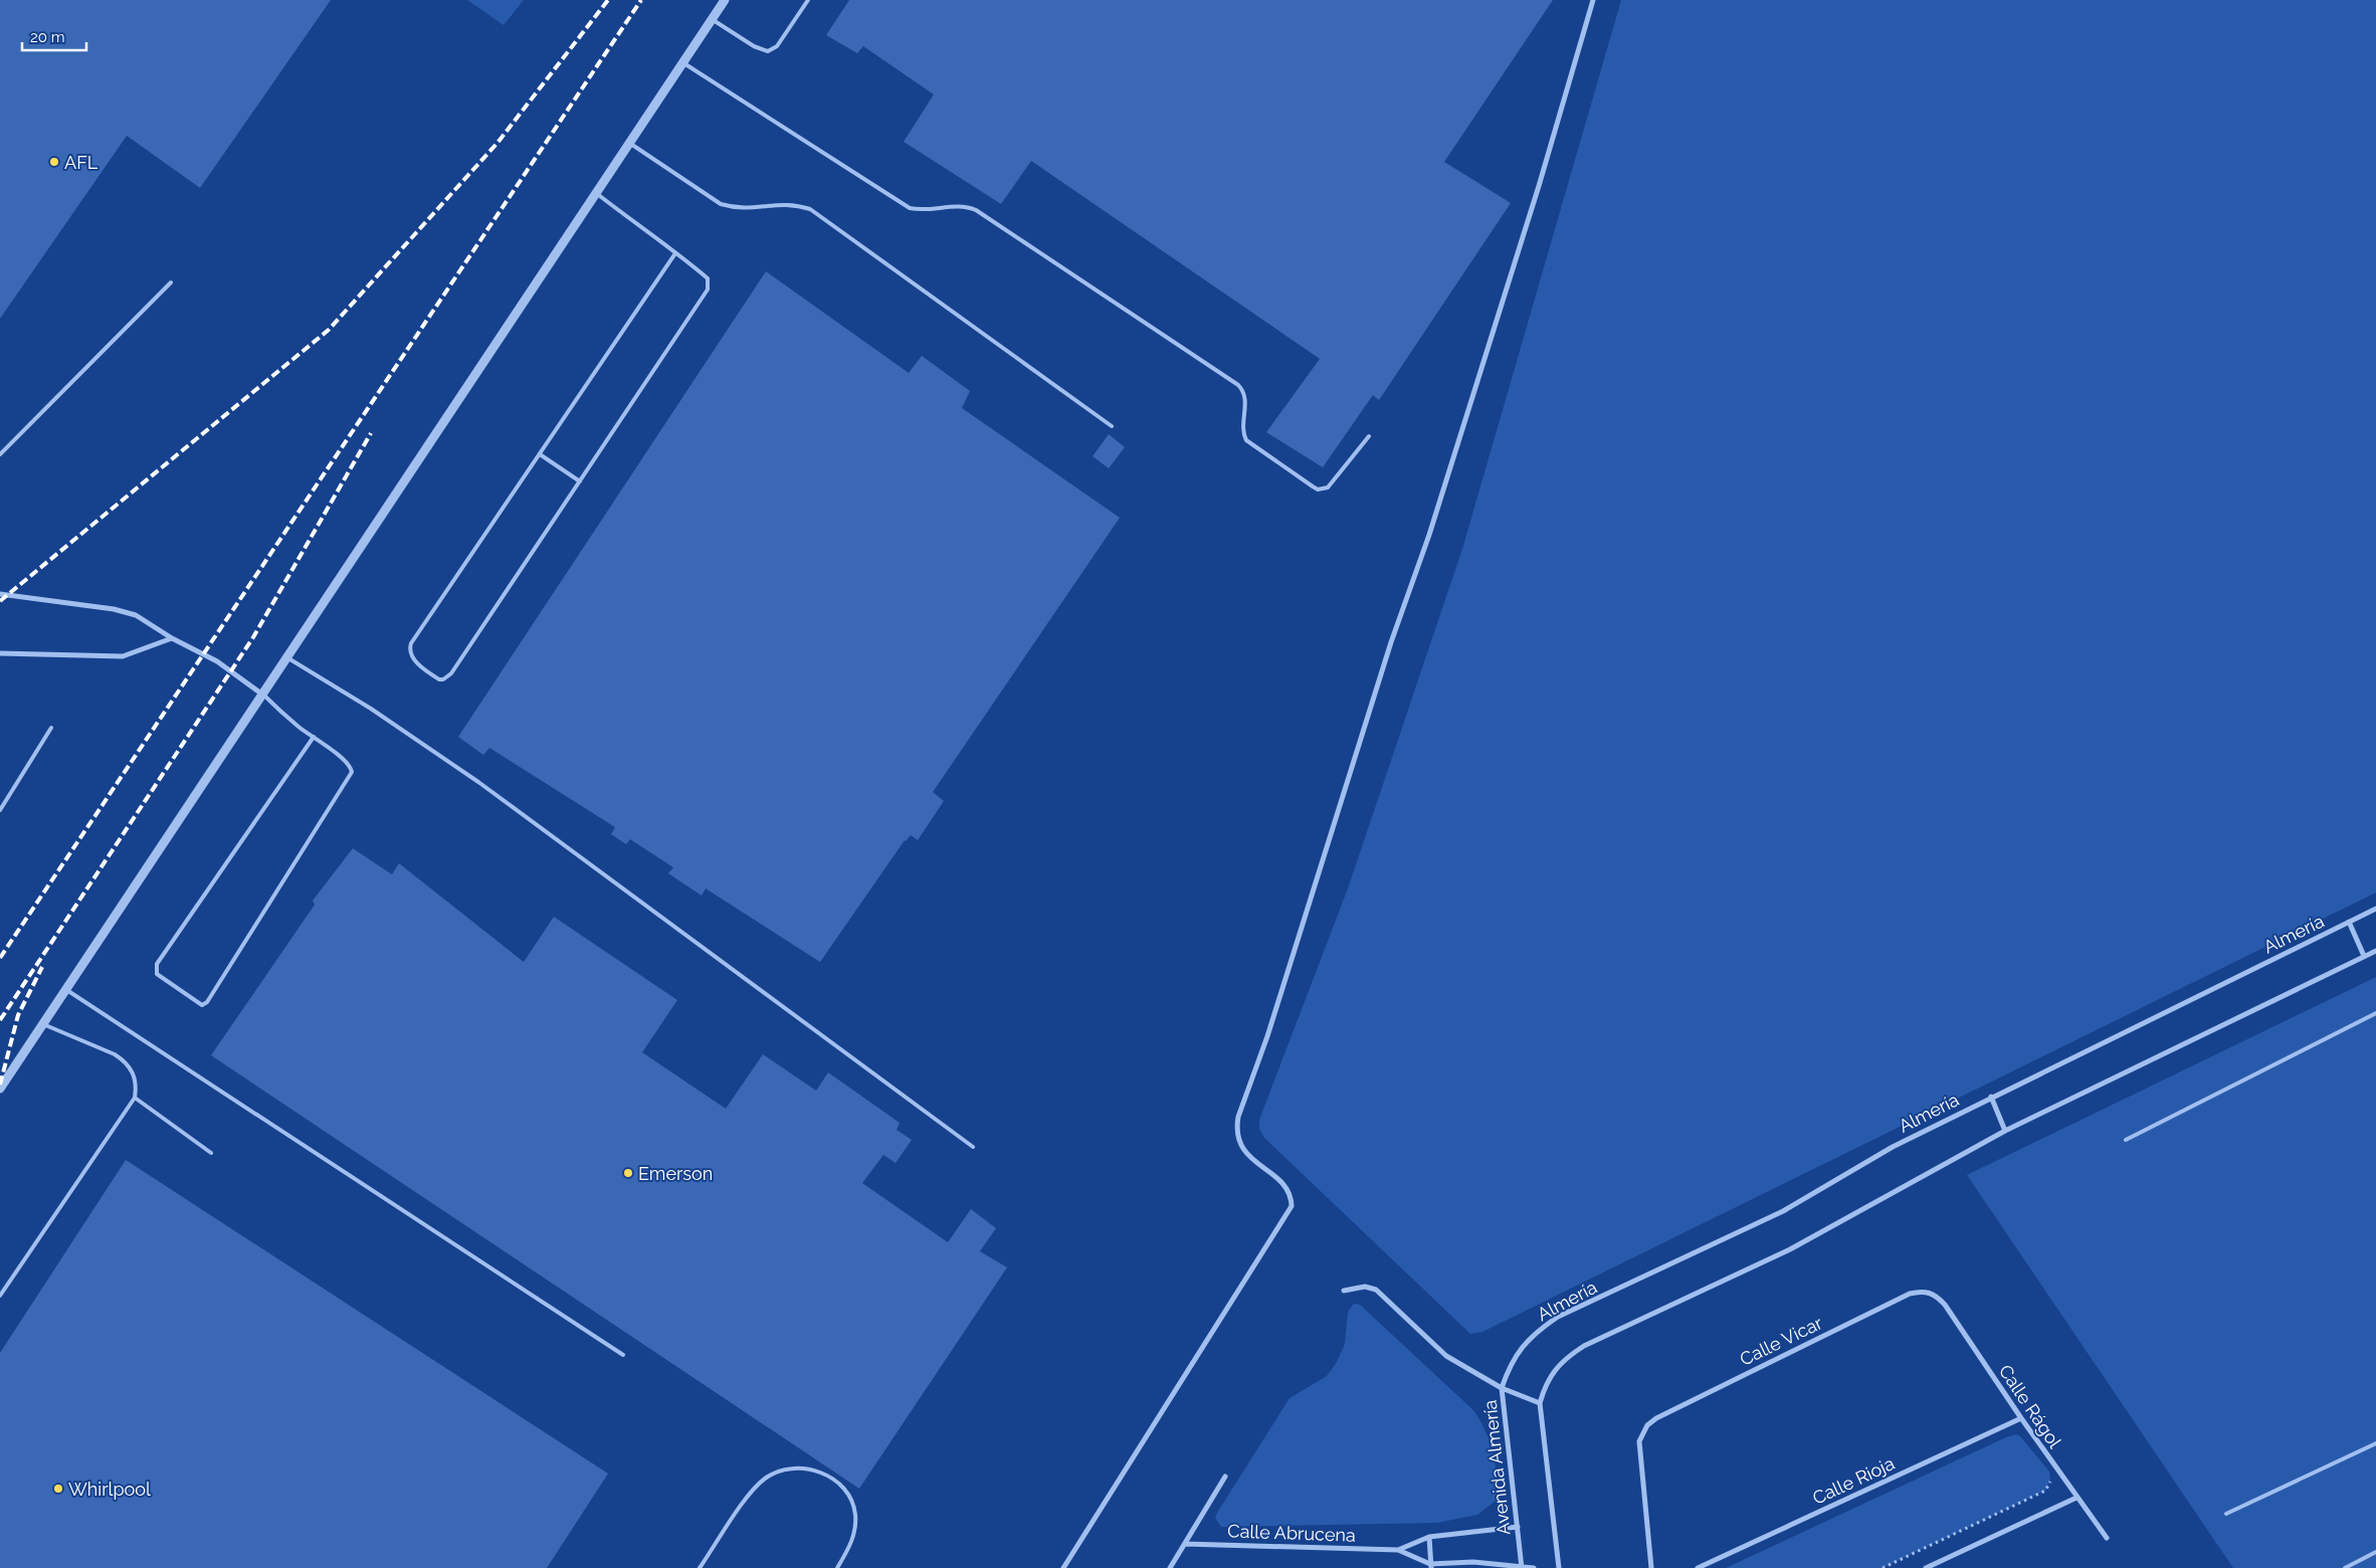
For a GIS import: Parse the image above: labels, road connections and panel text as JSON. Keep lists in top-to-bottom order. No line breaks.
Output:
{"streets":{"street":["Almería","Calle Vicar","Calle Rágol","Avenida Almería","Calle Rioja","Calle Abrucena"]},"crossings":[["Almería","Avenida Almería"],["Calle Vicar","Calle Rágol"],["Calle Rágol","Calle Rioja"],["Avenida Almería","Calle Abrucena"]],"places":["AFL","Emerson","Whirlpool"],"scale_bar":"20 m"}
